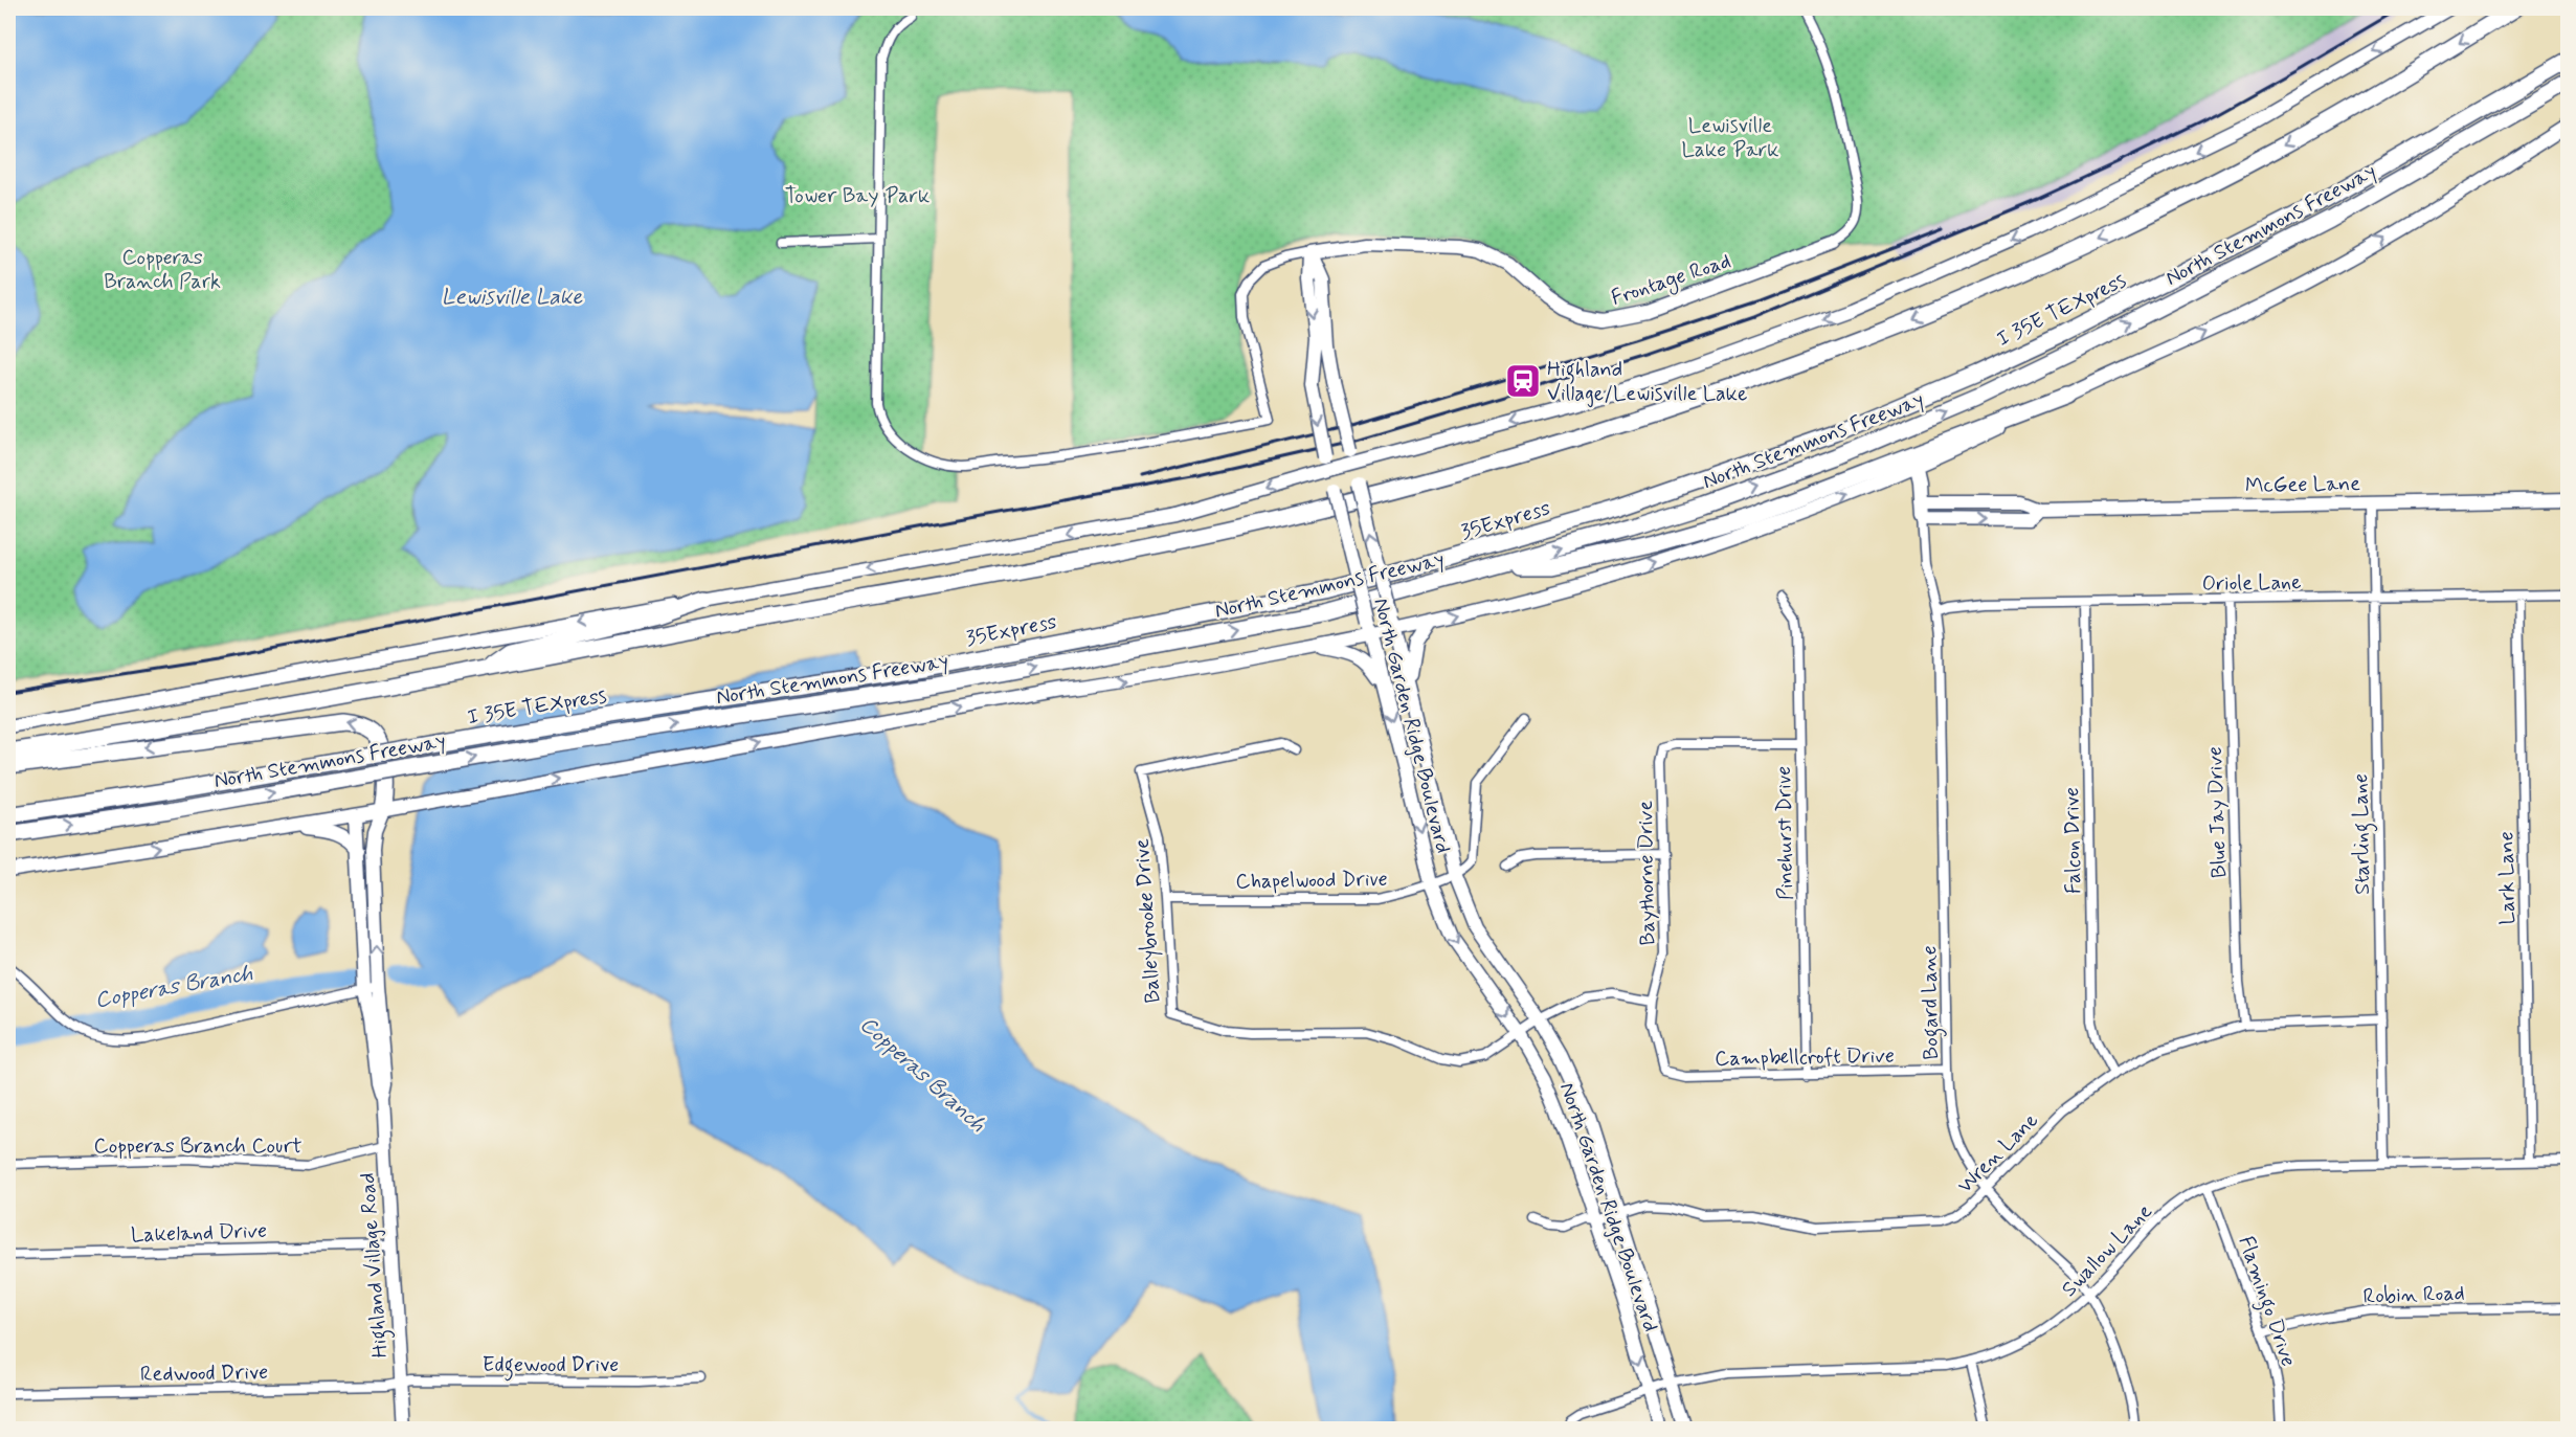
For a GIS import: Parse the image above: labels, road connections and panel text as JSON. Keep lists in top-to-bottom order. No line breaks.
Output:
{"streets":{"highway":["North Stemmons Freeway","I 35E TEXpress","35Express"],"main road":["Frontage Road","McGee Lane","North Garden Ridge Boulevard","Highland Village Road"],"street":["Oriole Lane","Blue Jay Drive","Pinehurst Drive","Starling Lane","Falcon Drive","Baythorne Drive","Lark Lane","Chapelwood Drive","Balleybrooke Drive","Bogard Lane","Campbellcroft Drive","Copperas Branch Court","Wren Lane","Lakeland Drive","Swallow Lane","Robin Road","Flamingo Drive","Edgewood Drive","Redwood Drive"]},"crossings":[["Frontage Road","North Garden Ridge Boulevard"],["I 35E TEXpress","35Express"],["McGee Lane","Starling Lane"],["McGee Lane","Bogard Lane"],["Oriole Lane","Blue Jay Drive"],["Oriole Lane","Starling Lane"],["Oriole Lane","Falcon Drive"],["Oriole Lane","Lark Lane"],["Oriole Lane","Bogard Lane"],["North Garden Ridge Boulevard","Chapelwood Drive"],["North Garden Ridge Boulevard","Balleybrooke Drive"],["North Garden Ridge Boulevard","Wren Lane"],["North Garden Ridge Boulevard","Swallow Lane"],["Blue Jay Drive","Wren Lane"],["Pinehurst Drive","Baythorne Drive"],["Pinehurst Drive","Campbellcroft Drive"],["Starling Lane","Wren Lane"],["Starling Lane","Swallow Lane"],["Falcon Drive","Wren Lane"],["Baythorne Drive","Balleybrooke Drive"],["Baythorne Drive","Campbellcroft Drive"],["Lark Lane","Swallow Lane"],["Chapelwood Drive","Balleybrooke Drive"],["Bogard Lane","Campbellcroft Drive"],["Bogard Lane","Wren Lane"],["Bogard Lane","Swallow Lane"],["Copperas Branch Court","Highland Village Road"],["Lakeland Drive","Highland Village Road"],["Swallow Lane","Flamingo Drive"],["Highland Village Road","Edgewood Drive"],["Highland Village Road","Redwood Drive"],["Robin Road","Flamingo Drive"],["Edgewood Drive","Redwood Drive"]],"water":["Lewisville Lake","Copperas Branch"],"parks":["Lewisville Lake Park","Tower Bay Park","Copperas Branch Park"],"places":{"station":["Highland Village/Lewisville Lake"]}}
